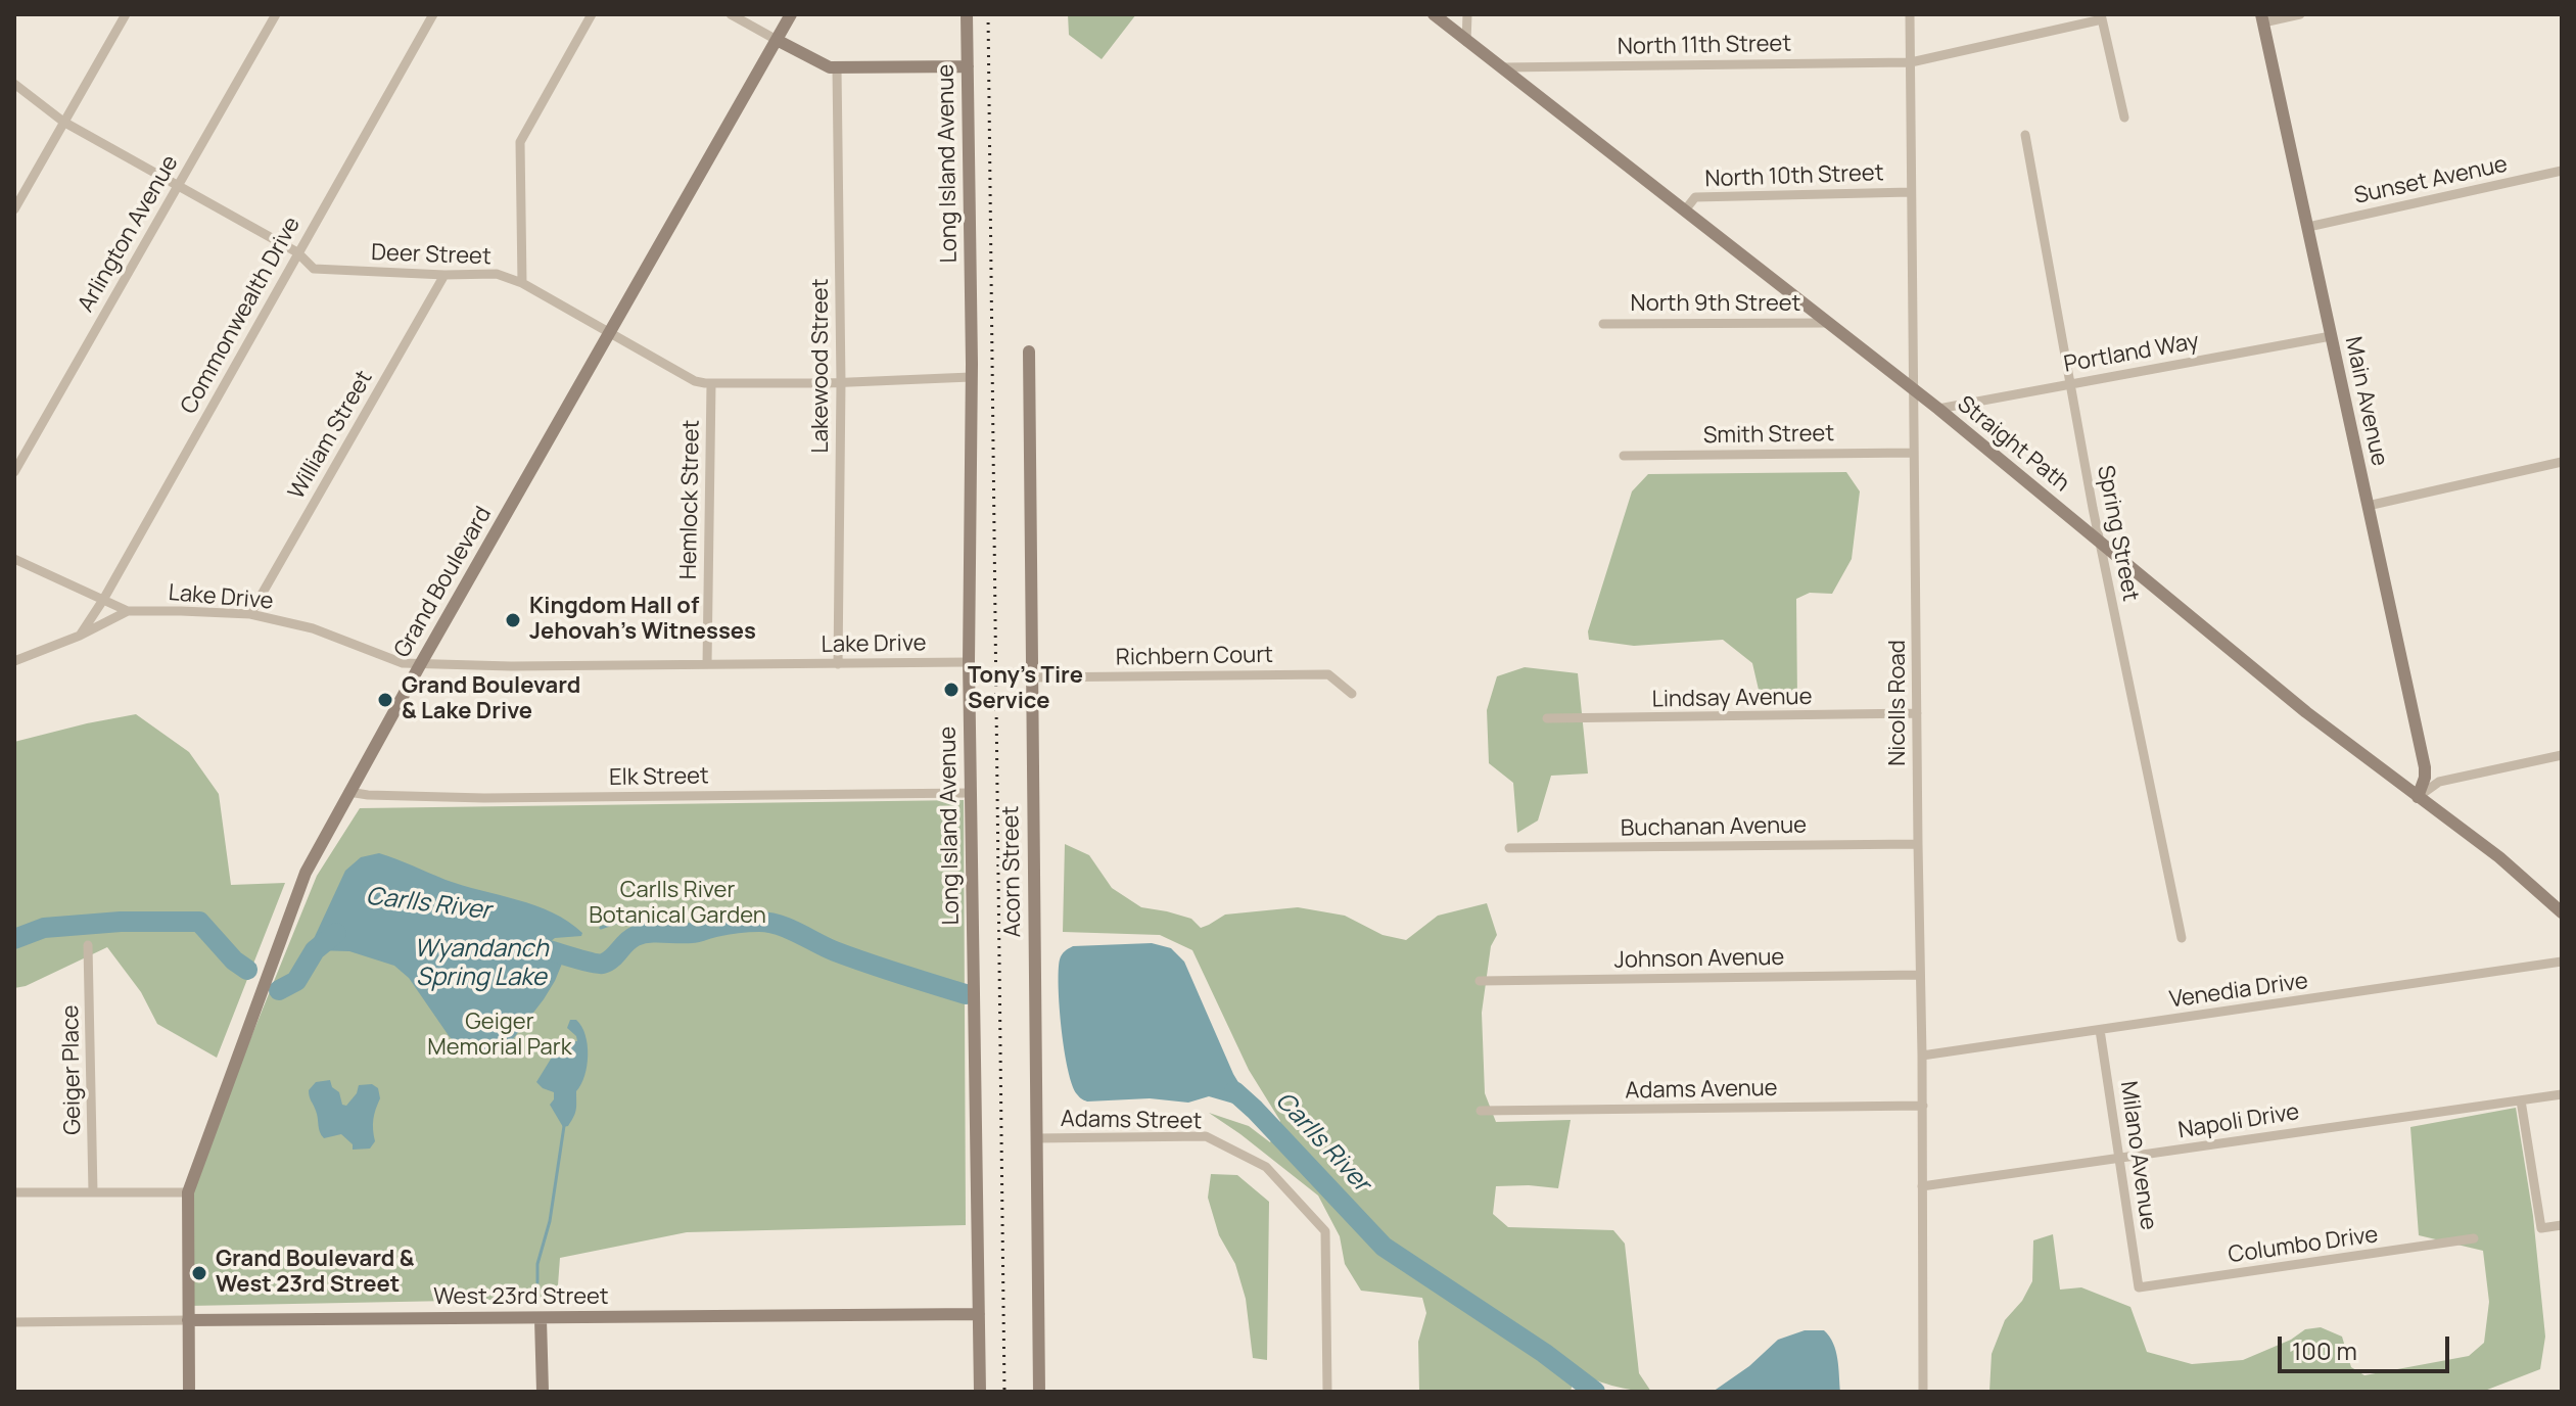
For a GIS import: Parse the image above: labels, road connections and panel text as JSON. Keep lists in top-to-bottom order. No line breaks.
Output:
{"streets":{"street":["North 11th Street","Long Island Avenue","North 10th Street","Sunset Avenue","Arlington Avenue","Deer Street","North 9th Street","Commonwealth Drive","Portland Way","Lakewood Street","Main Avenue","William Street","Smith Street","Straight Path","Hemlock Street","Spring Street","Grand Boulevard","Lake Drive","Richbern Court","Lindsay Avenue","Nicolls Road","Elk Street","Buchanan Avenue","Acorn Street","Johnson Avenue","Venedia Drive","Geiger Place","Adams Avenue","Adams Street","Napoli Drive","Milano Avenue","Columbo Drive","West 23rd Street"]},"crossings":[["North 11th Street","Straight Path"],["North 11th Street","Nicolls Road"],["Long Island Avenue","Deer Street"],["Long Island Avenue","Lake Drive"],["Long Island Avenue","Elk Street"],["Long Island Avenue","West 23rd Street"],["North 10th Street","Straight Path"],["North 10th Street","Nicolls Road"],["Sunset Avenue","Main Avenue"],["Arlington Avenue","Deer Street"],["Deer Street","Commonwealth Drive"],["Deer Street","Lakewood Street"],["Deer Street","William Street"],["Deer Street","Hemlock Street"],["Deer Street","Grand Boulevard"],["North 9th Street","Straight Path"],["Commonwealth Drive","Lake Drive"],["Portland Way","Main Avenue"],["Portland Way","Straight Path"],["Portland Way","Spring Street"],["Lakewood Street","Lake Drive"],["Main Avenue","Straight Path"],["William Street","Lake Drive"],["Smith Street","Nicolls Road"],["Straight Path","Spring Street"],["Straight Path","Nicolls Road"],["Hemlock Street","Lake Drive"],["Grand Boulevard","Lake Drive"],["Grand Boulevard","Elk Street"],["Grand Boulevard","West 23rd Street"],["Richbern Court","Acorn Street"],["Lindsay Avenue","Nicolls Road"],["Nicolls Road","Buchanan Avenue"],["Nicolls Road","Johnson Avenue"],["Nicolls Road","Venedia Drive"],["Nicolls Road","Adams Avenue"],["Nicolls Road","Napoli Drive"],["Acorn Street","Adams Street"],["Venedia Drive","Milano Avenue"],["Napoli Drive","Milano Avenue"],["Milano Avenue","Columbo Drive"]],"water":["Carlls River","Wyandanch Spring Lake"],"parks":["Carlls River Botanical Garden","Geiger Memorial Park"],"places":["Kingdom Hall of Jehovah’s Witnesses","Tony’s Tire Service","Grand Boulevard & Lake Drive","Grand Boulevard & West 23rd Street"],"scale_bar":"100 m"}
